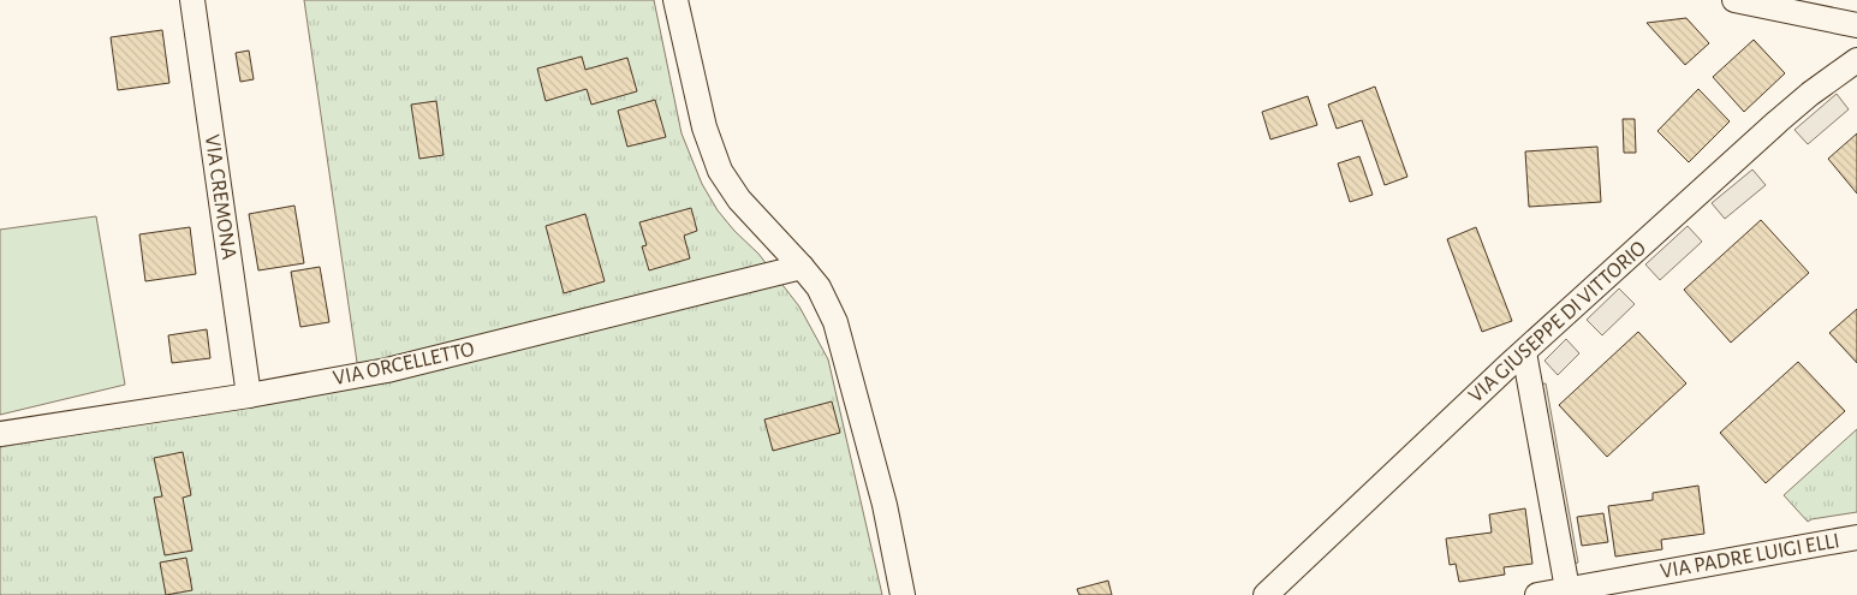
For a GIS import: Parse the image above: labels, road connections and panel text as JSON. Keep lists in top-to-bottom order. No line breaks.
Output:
{"streets":{"street":["VIA CREMONA","VIA GIUSEPPE DI VITTORIO","VIA ORCELLETTO","VIA PADRE LUIGI ELLI"]},"crossings":[["VIA CREMONA","VIA ORCELLETTO"]]}
